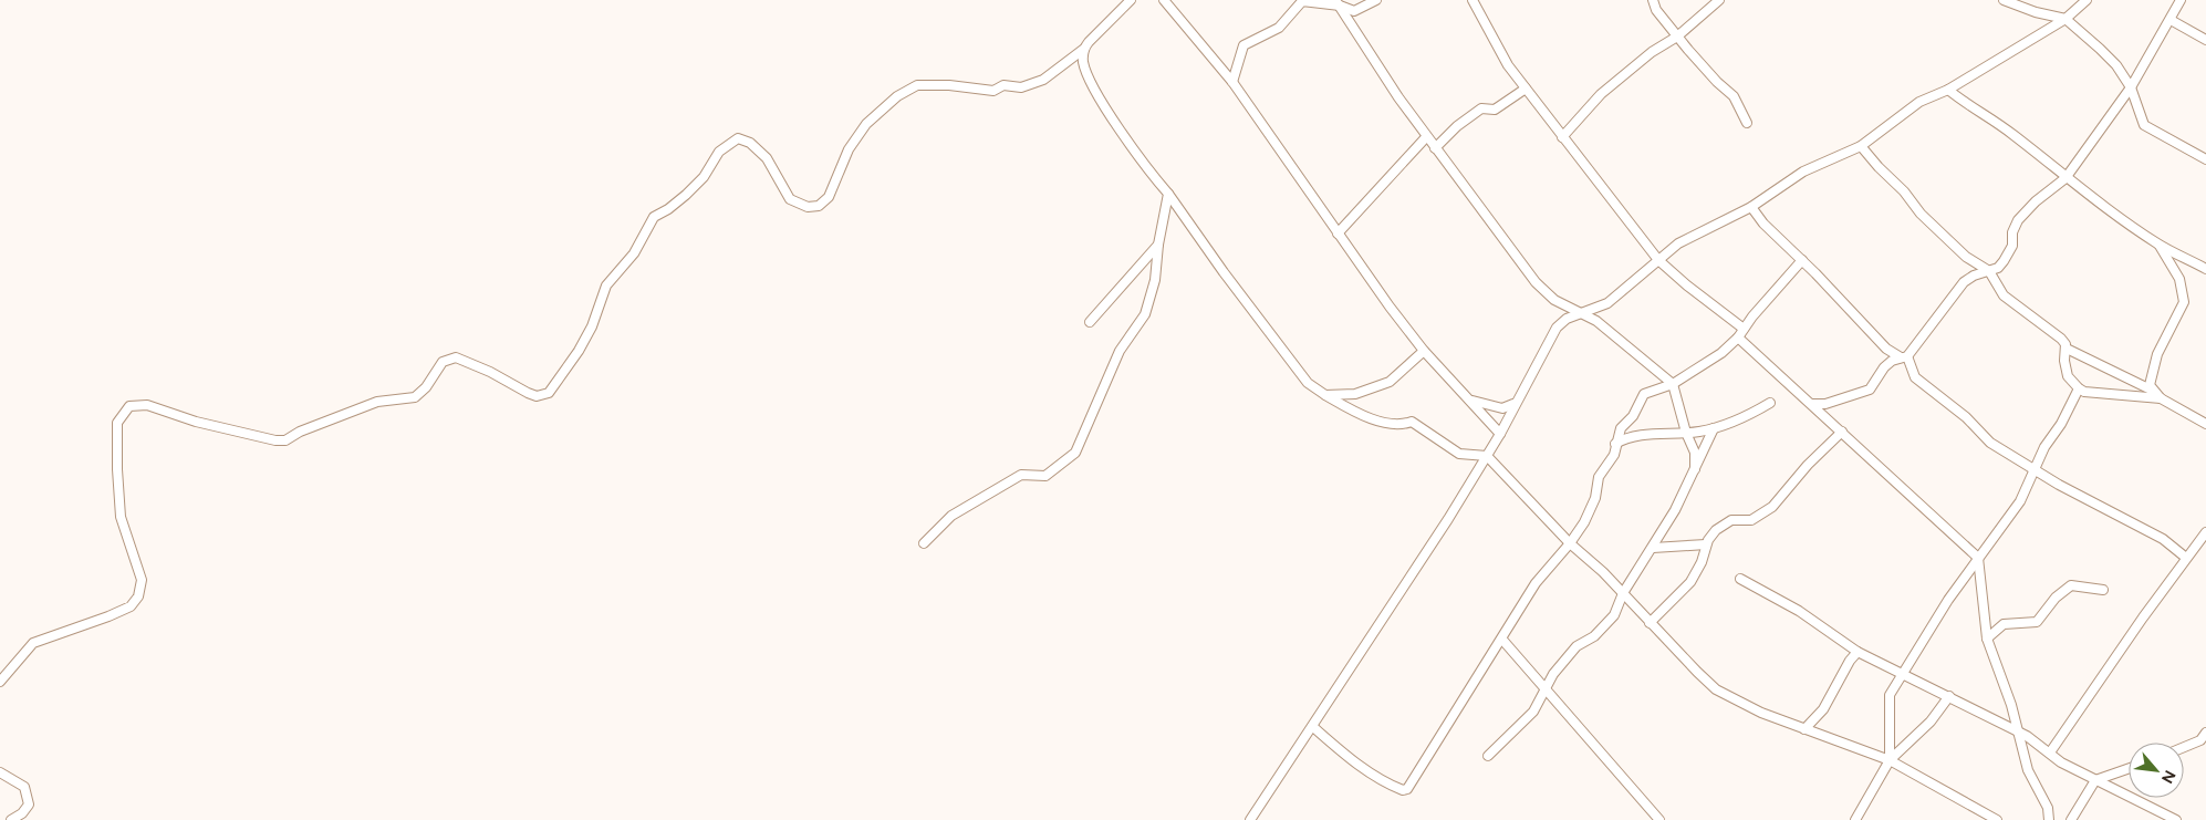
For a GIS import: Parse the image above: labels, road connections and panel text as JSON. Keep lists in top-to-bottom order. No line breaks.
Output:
{"north":"bottom right"}
